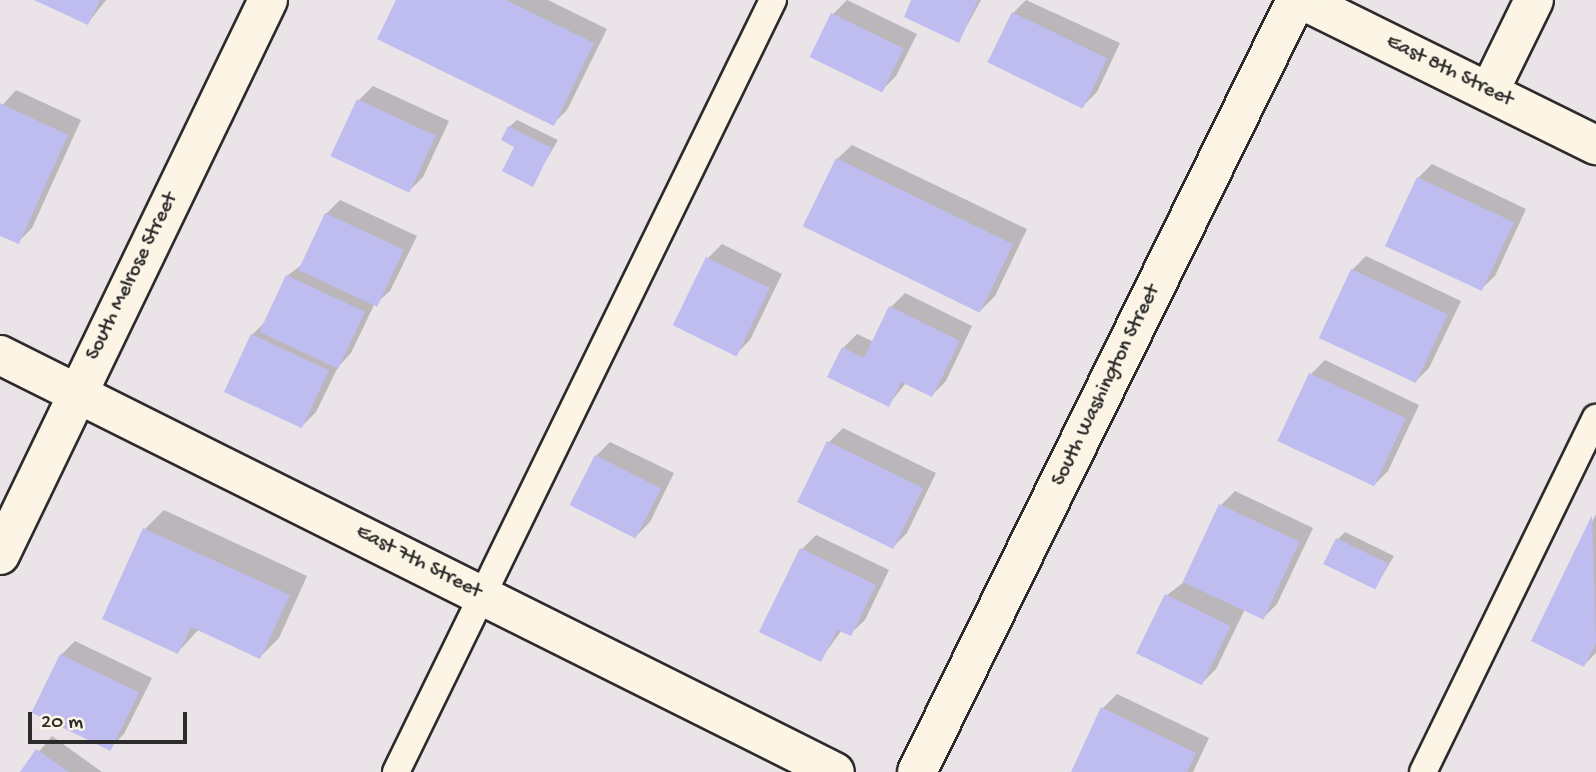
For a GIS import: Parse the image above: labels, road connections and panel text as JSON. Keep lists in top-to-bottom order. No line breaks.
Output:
{"streets":{"street":["East 8th Street","South Melrose Street","South Washington Street","East 7th Street"]},"crossings":[["South Melrose Street","East 7th Street"]],"scale_bar":"20 m"}
